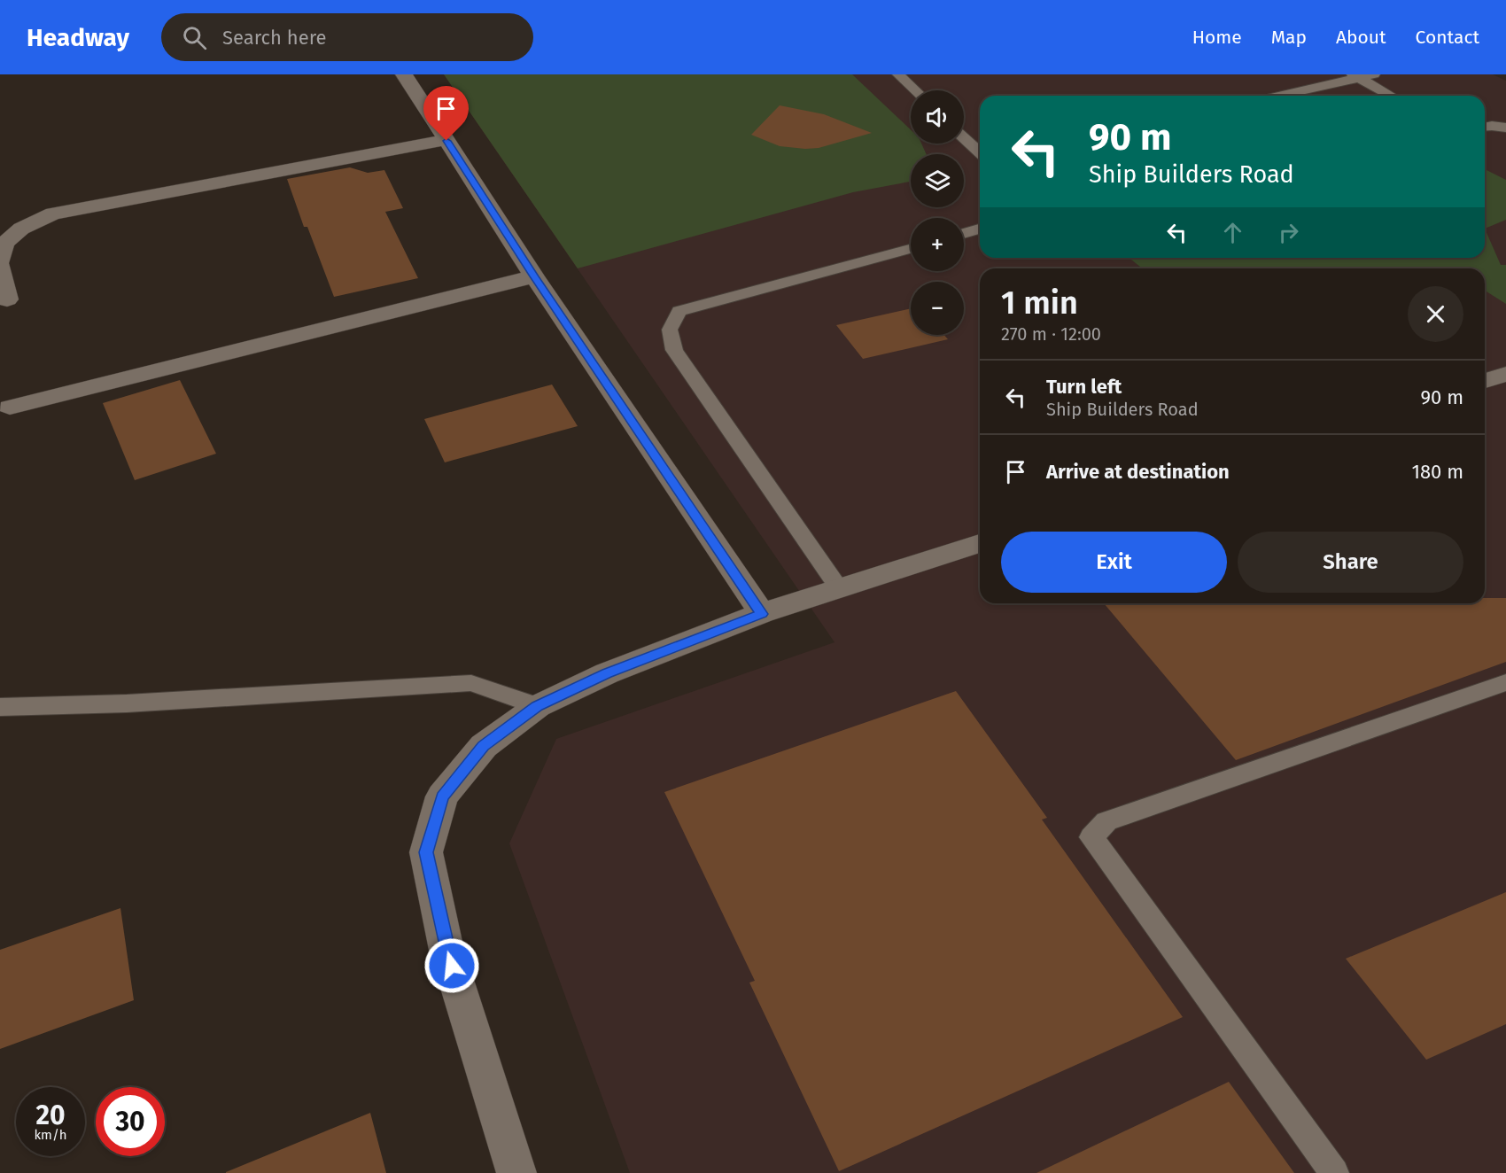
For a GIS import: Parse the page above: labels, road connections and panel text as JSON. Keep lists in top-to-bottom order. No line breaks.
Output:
{"page":{"header":"Headway","search":"Search here","nav":["Home","Map","About","Contact"],"map_buttons":["+","−"],"turn":["90 m","Ship Builders Road"],"heading":["1 min","270 m · 12:00"],"list":[{"name":"Turn left","note":"Ship Builders Road","value":"90 m"},{"name":"Arrive at destination","value":"180 m"}],"buttons":["Exit","Share"],"speed":"20 km/h","limit":"30"}}
